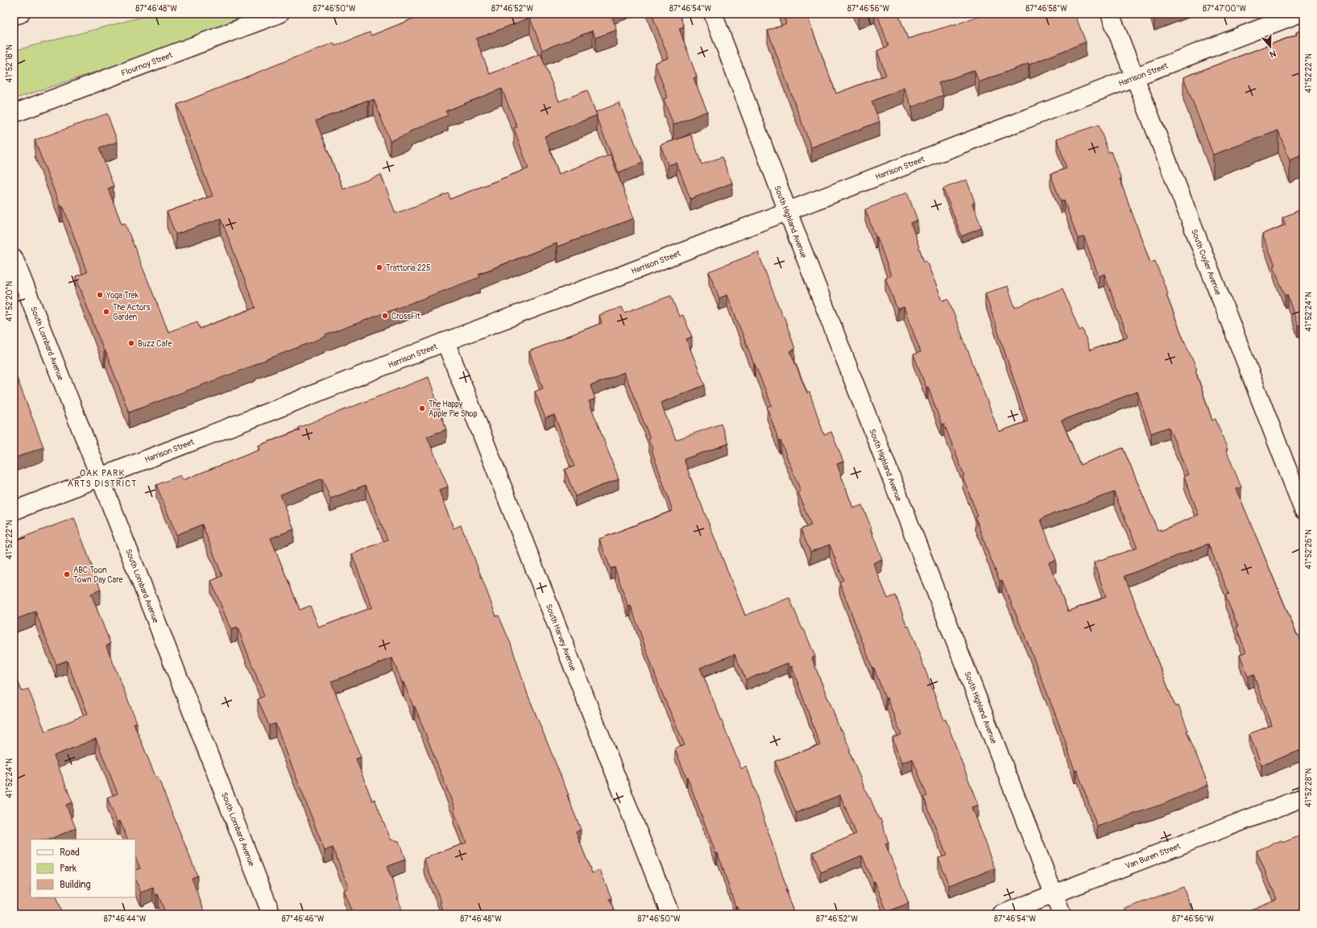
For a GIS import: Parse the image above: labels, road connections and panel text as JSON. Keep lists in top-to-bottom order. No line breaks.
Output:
{"streets":{"main road":["Flournoy Street","Harrison Street","South Highland Avenue","South Cuyler Avenue","South Lombard Avenue","South Harvey Avenue","Van Buren Street"]},"crossings":[["Harrison Street","South Highland Avenue"],["Harrison Street","South Cuyler Avenue"],["Harrison Street","South Lombard Avenue"],["Harrison Street","South Harvey Avenue"],["South Highland Avenue","Van Buren Street"]],"districts":["OAK PARK ARTS DISTRICT"],"places":["Trattoria 225","Yoga Trek","The Actors Garden","CrossFit","Buzz Cafe","The Happy Apple Pie Shop","ABC Toon Town Day Care"],"legend":["Road","Park","Building"],"north":"bottom","coordinates":["87°46'48\"W","87°46'50\"W","87°46'52\"W","87°46'54\"W","87°46'56\"W","87°46'58\"W","87°47'00\"W","41°52'18\"N","41°52'22\"N","41°52'20\"N","41°52'24\"N","41°52'26\"N","41°52'28\"N","87°46'44\"W","87°46'46\"W"]}
